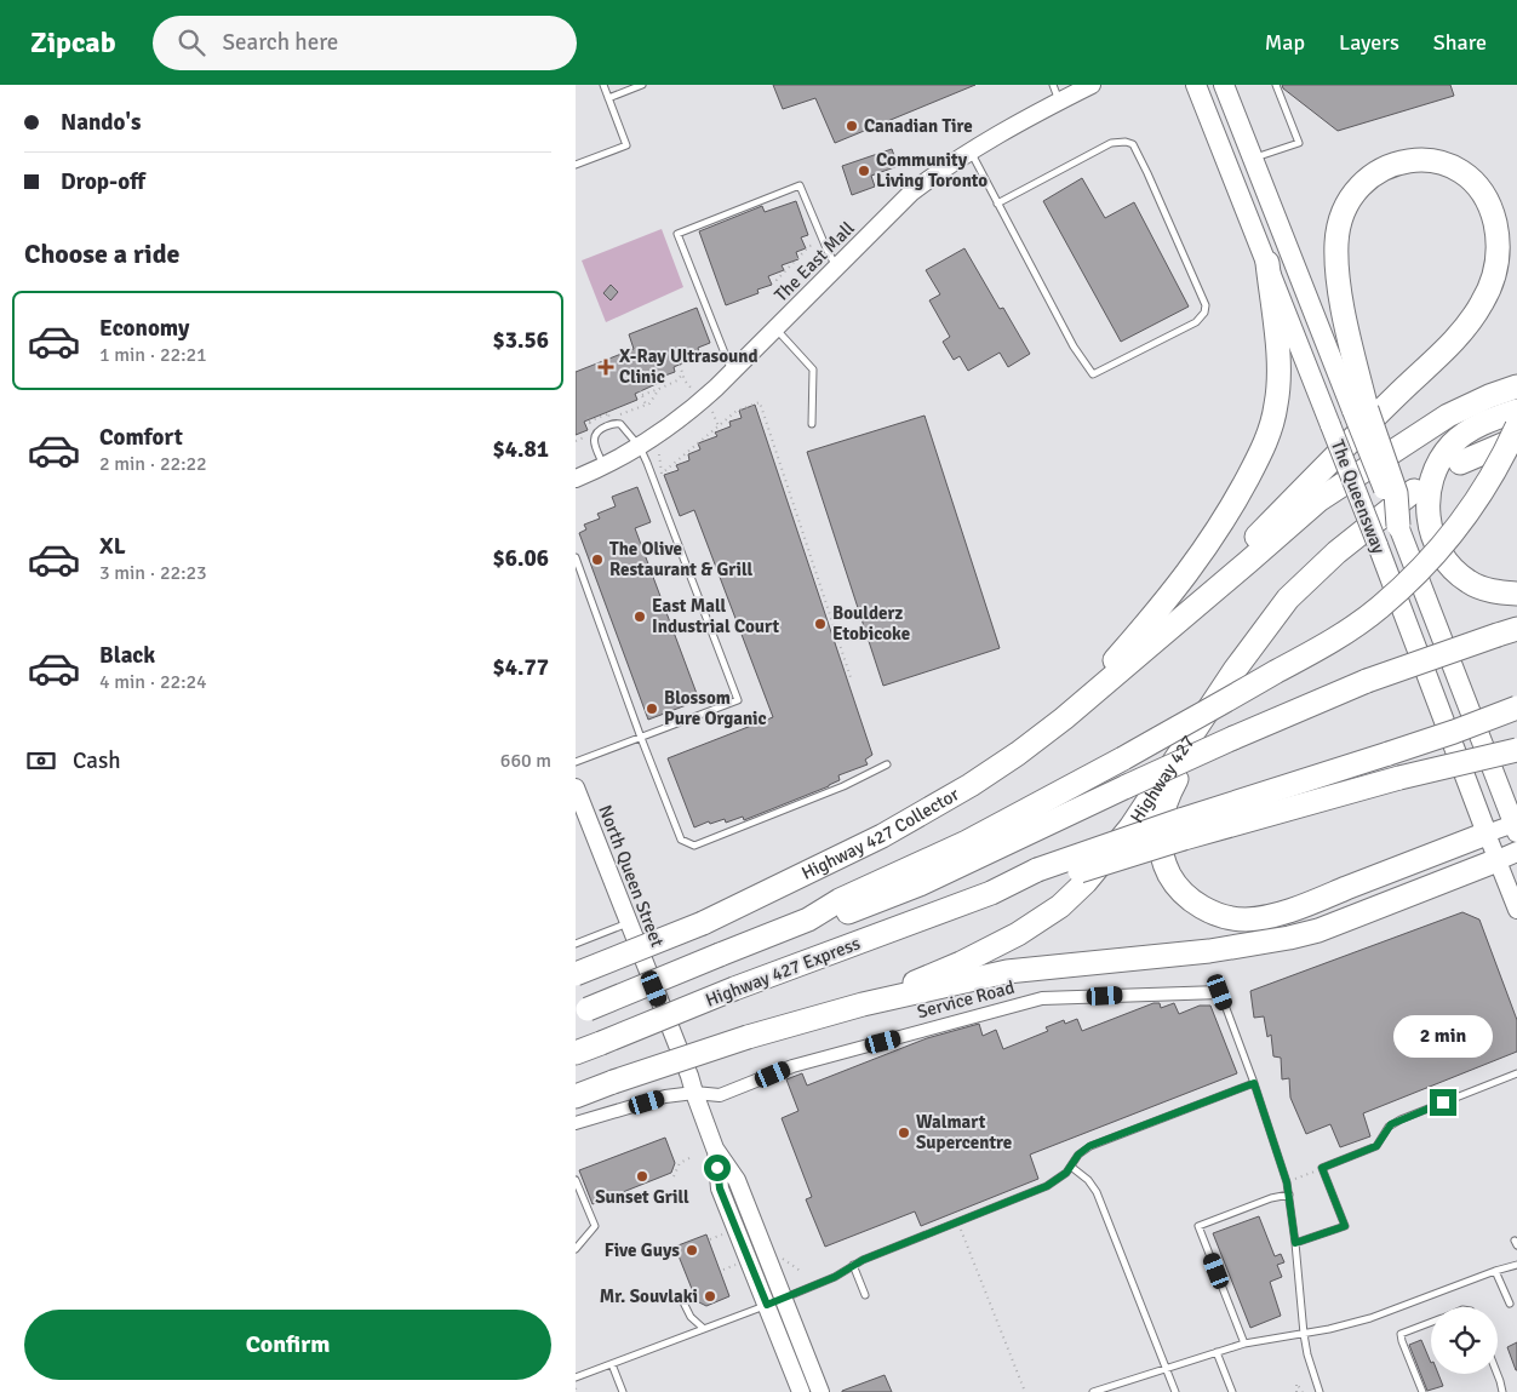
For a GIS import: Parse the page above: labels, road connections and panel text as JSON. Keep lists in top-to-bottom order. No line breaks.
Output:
{"streets":{"highway":["Highway 427","Highway 427 Collector","Highway 427 Express"],"main road":["The East Mall","The Queensway","North Queen Street"],"street":["Service Road"]},"crossings":[["North Queen Street","Service Road"]],"places":{"other":["Canadian Tire","Community Living Toronto","The Olive Restaurant & Grill","East Mall Industrial Court","Boulderz Etobicoke","Blossom Pure Organic","Walmart Supercentre","Sunset Grill","Five Guys","Mr. Souvlaki"],"health":["X-Ray Ultrasound Clinic"]},"page":{"header":"Zipcab","search":"Search here","nav":["Map","Layers","Share"],"banner":["Nando's","Drop-off"],"heading":"Choose a ride","list":[{"name":"Economy","note":"1 min · 22:21","value":"$3.56"},{"name":"Comfort","note":"2 min · 22:22","value":"$4.81"},{"name":"XL","note":"3 min · 22:23","value":"$6.06"},{"name":"Black","note":"4 min · 22:24","value":"$4.77"}],"pay":["Cash","660 m"],"bubble":"2 min","buttons":"Confirm"}}
